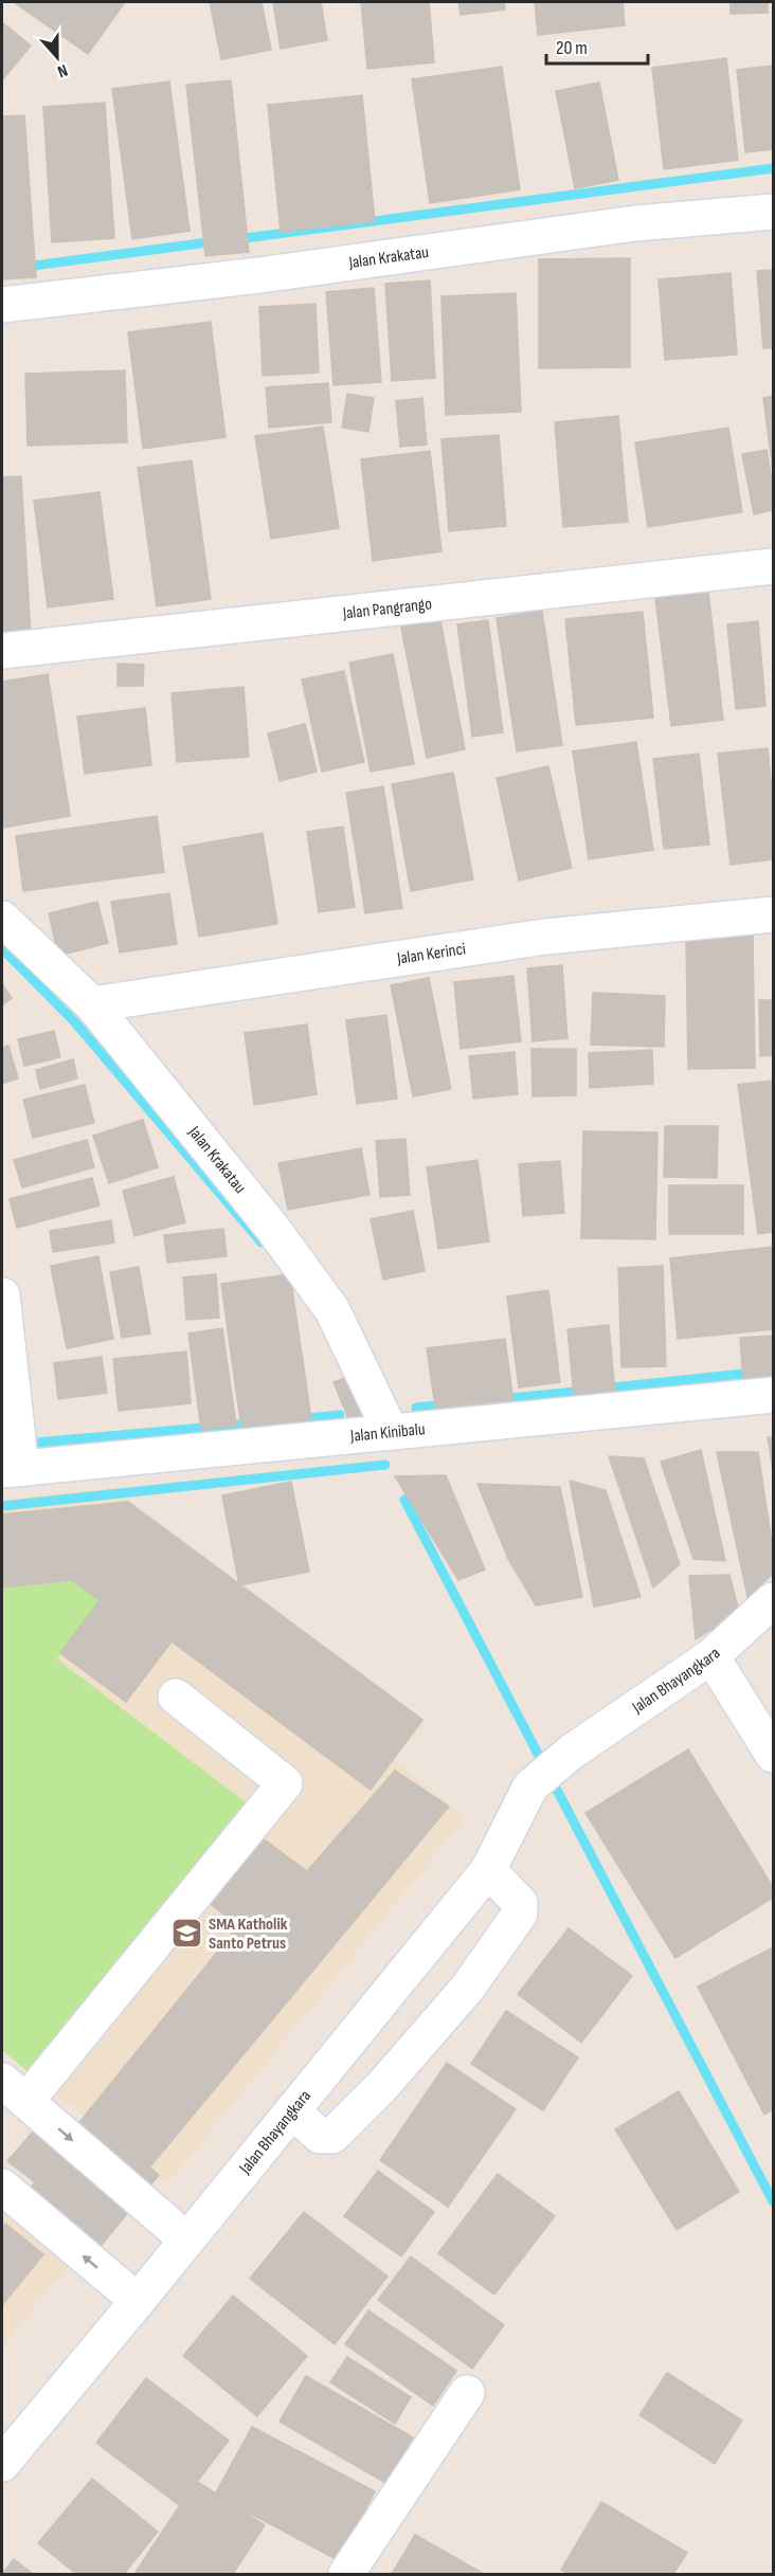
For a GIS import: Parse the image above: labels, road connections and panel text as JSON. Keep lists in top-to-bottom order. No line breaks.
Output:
{"streets":{"street":["Jalan Krakatau","Jalan Pangrango","Jalan Kerinci","Jalan Kinibalu","Jalan Bhayangkara"]},"crossings":[["Jalan Krakatau","Jalan Kerinci"],["Jalan Krakatau","Jalan Kinibalu"]],"places":{"school or university":["SMA Katholik Santo Petrus"]},"scale_bar":"20 m","north":"bottom"}
